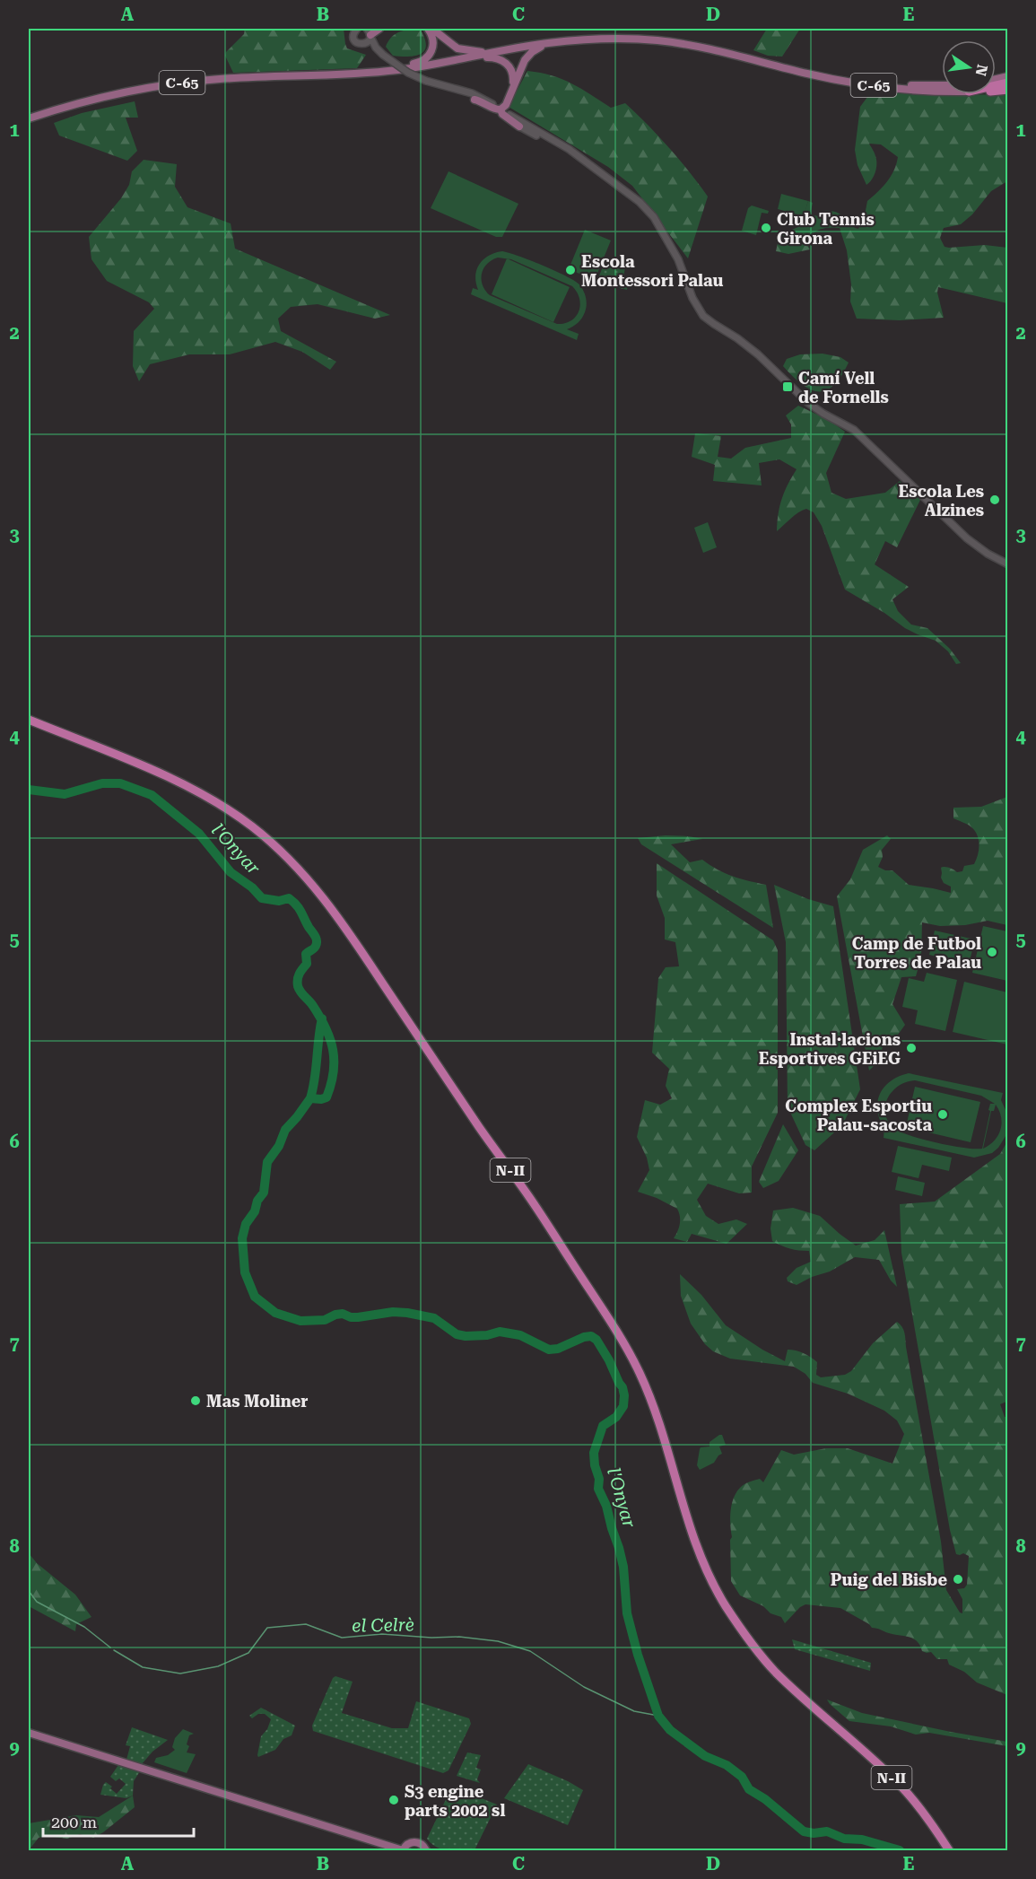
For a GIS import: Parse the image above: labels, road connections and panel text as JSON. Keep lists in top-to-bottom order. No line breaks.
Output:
{"streets":{"highway":["N-II"],"main road":["C-65"]},"water":["l'Onyar","el Celrè"],"places":{"other":["Club Tennis Girona","Escola Montessori Palau","Escola Les Alzines","Camp de Futbol Torres de Palau","Instal·lacions Esportives GEiEG","Complex Esportiu Palau-sacosta","Mas Moliner","Puig del Bisbe","S3 engine parts 2002 sl"],"transit":["Camí Vell de Fornells"]},"scale_bar":"200 m","north":"right","grid":{"columns":["A","B","C","D","E"],"rows":["1","2","3","4","5","6","7","8","9"]}}
